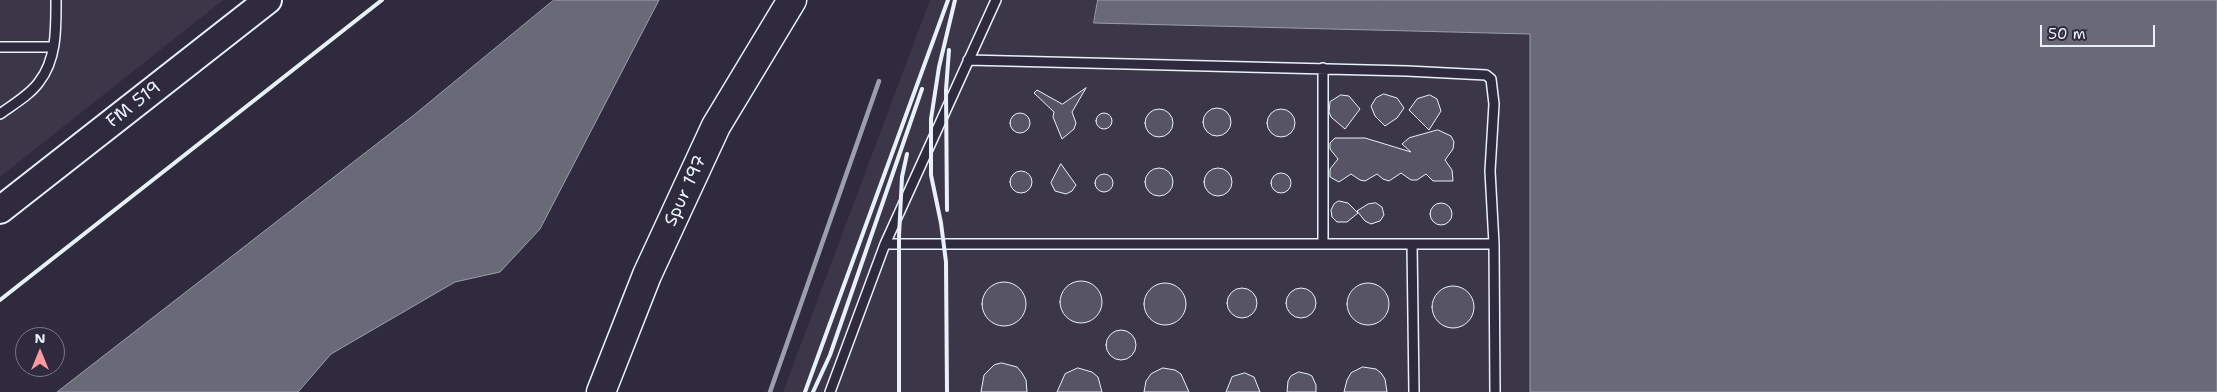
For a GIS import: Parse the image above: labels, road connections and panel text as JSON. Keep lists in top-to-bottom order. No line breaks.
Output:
{"streets":{"main road":["FM 519","Spur 197"]},"scale_bar":"50 m","north":"top"}
